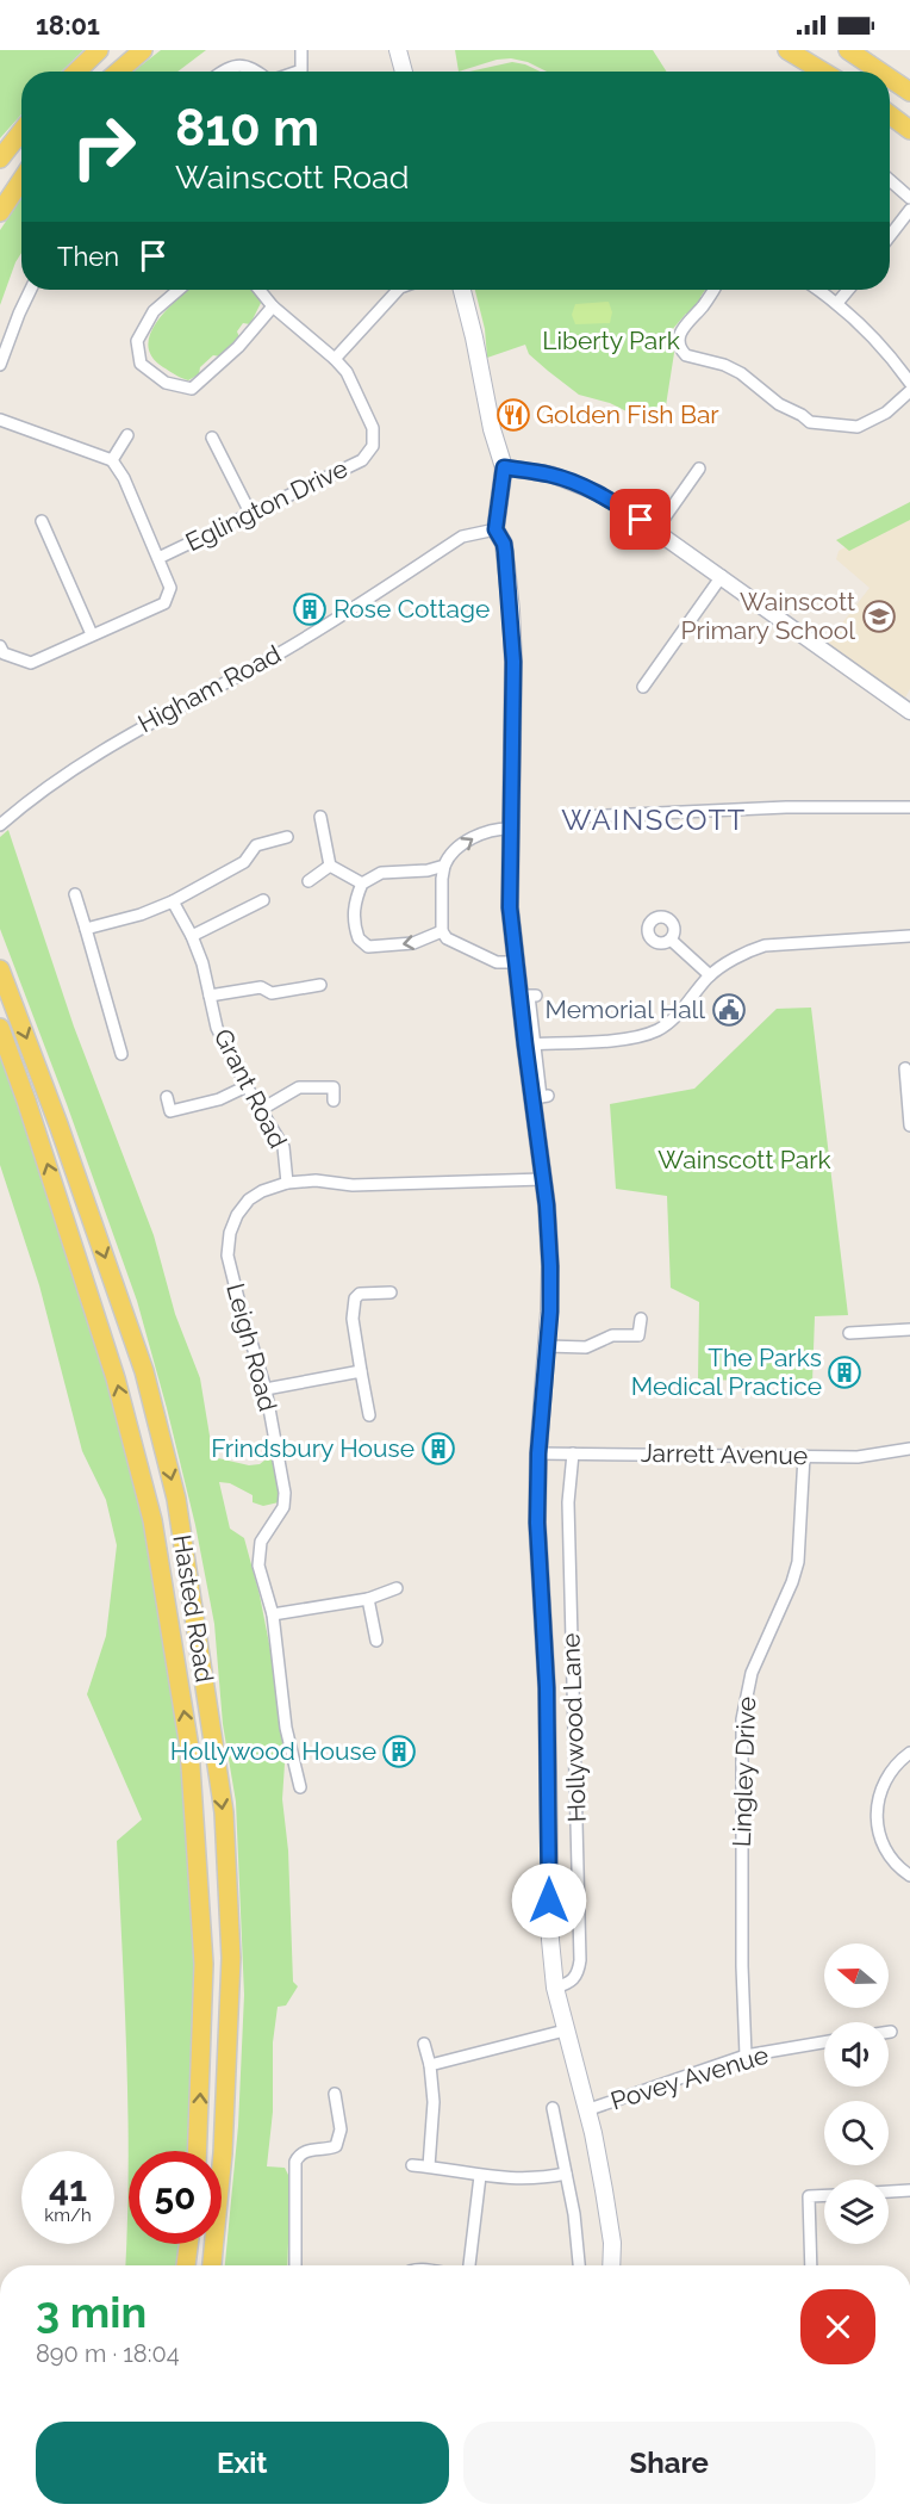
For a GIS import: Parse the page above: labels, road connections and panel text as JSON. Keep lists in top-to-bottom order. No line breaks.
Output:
{"streets":{"main road":["Hasted Road","Hollywood Lane"],"street":["Eglington Drive","Higham Road","Grant Road","Leigh Road","Jarrett Avenue","Lingley Drive","Povey Avenue"]},"crossings":[["Higham Road","Hollywood Lane"],["Grant Road","Leigh Road"],["Leigh Road","Hollywood Lane"],["Jarrett Avenue","Hollywood Lane"],["Jarrett Avenue","Lingley Drive"],["Hollywood Lane","Povey Avenue"],["Lingley Drive","Povey Avenue"]],"districts":["WAINSCOTT"],"parks":["Liberty Park","Wainscott Park"],"places":{"restaurant":["Golden Fish Bar"],"building":["Rose Cottage","The Parks Medical Practice","Frindsbury House","Hollywood House"],"school or university":["Wainscott Primary School"],"public building":["Memorial Hall"]},"north":"left","page":{"status":"18:01","turn":["810 m","Wainscott Road"],"then":"Then","speed":"41 km/h","limit":"50","heading":["3 min","890 m · 18:04"],"buttons":["Exit","Share"]}}
